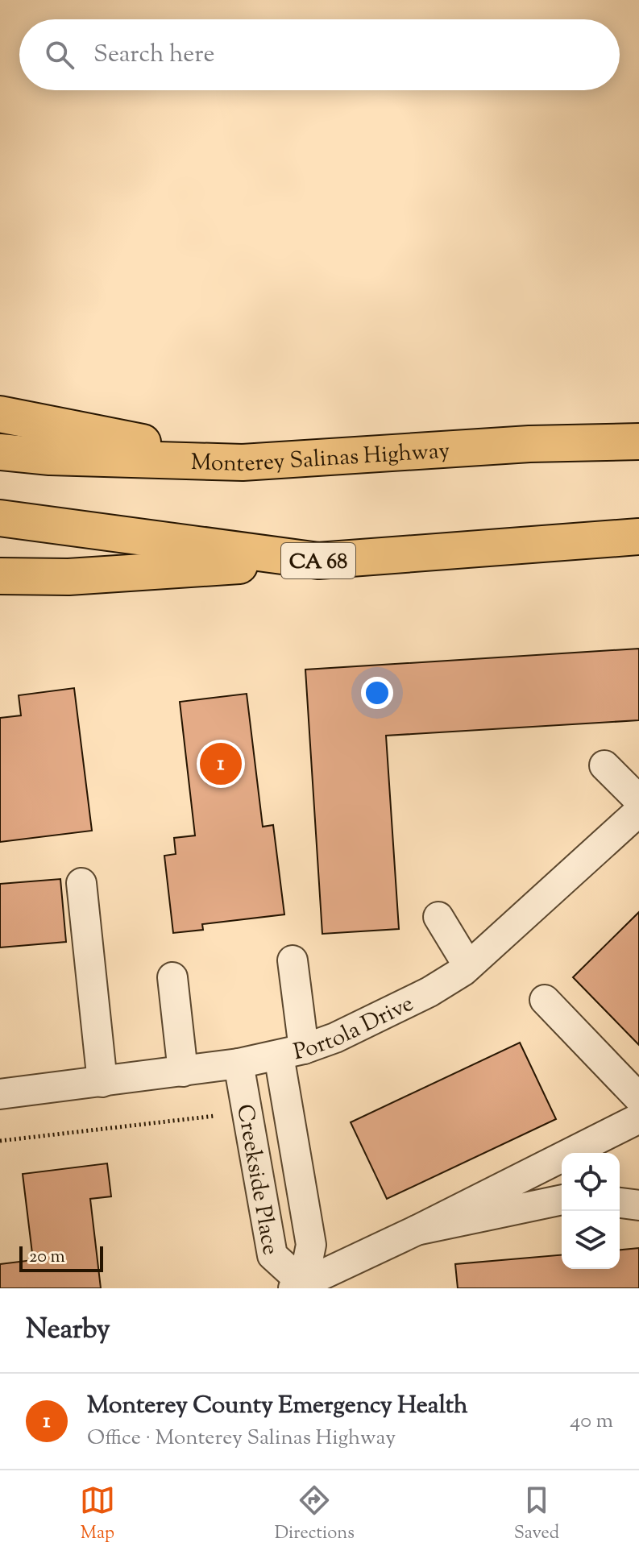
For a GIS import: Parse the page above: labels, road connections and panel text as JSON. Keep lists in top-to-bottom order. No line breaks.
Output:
{"streets":{"highway":["Monterey Salinas Highway","CA 68"],"street":["Portola Drive","Creekside Place"]},"crossings":[["Portola Drive","Creekside Place"]],"scale_bar":"20 m","page":{"search":"Search here","pins":"1","scale":"20 m","heading":"Nearby","list":[{"mark":"1","name":"Monterey County Emergency Health","note":"Office · Monterey Salinas Highway","value":"40 m"}],"nav":["Map","Directions","Saved"]}}
